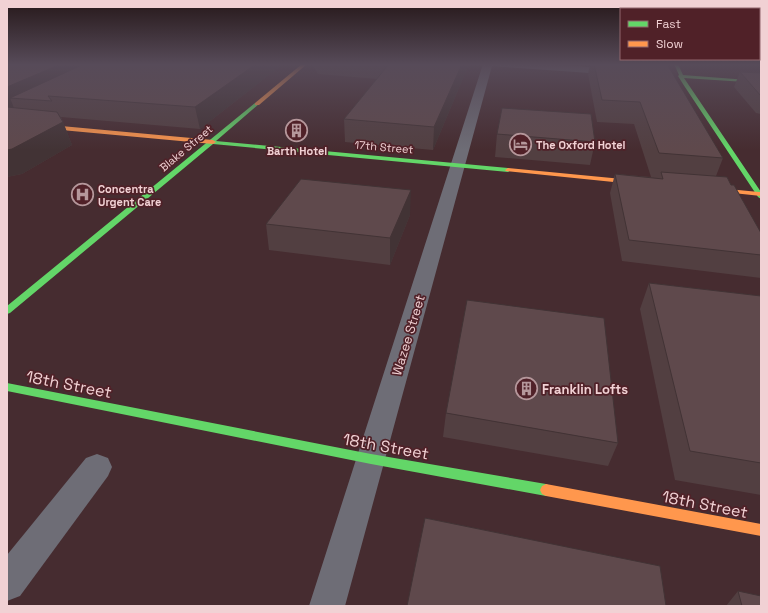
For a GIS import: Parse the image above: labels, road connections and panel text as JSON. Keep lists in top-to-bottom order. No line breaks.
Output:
{"streets":{"street":["17th Street","Blake Street","Wazee Street","18th Street"]},"crossings":[["17th Street","Blake Street"],["17th Street","Wazee Street"],["Wazee Street","18th Street"]],"places":{"building":["Barth Hotel","Franklin Lofts"],"hotel":["The Oxford Hotel"],"hospital":["Concentra Urgent Care"]},"legend":["Fast","Slow"]}
